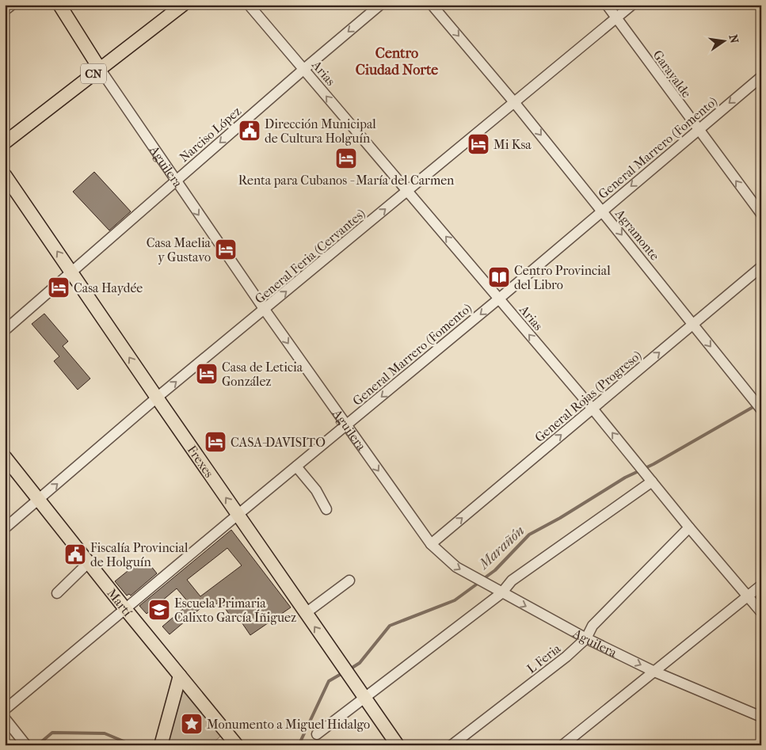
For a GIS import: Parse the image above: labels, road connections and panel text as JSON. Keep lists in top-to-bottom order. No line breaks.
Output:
{"streets":{"main road":["CN","Aguilera","Frexes","Martí"],"street":["Arias","Garayalde","Narciso López","General Marrero (Fomento)","Agramonte","General Feria (Cervantes)","General Rojas (Progreso)","L Feria"]},"crossings":[["Arias","Narciso López"],["Arias","General Marrero (Fomento)"],["Arias","General Feria (Cervantes)"],["Arias","General Rojas (Progreso)"],["Arias","L Feria"],["CN","Aguilera"],["Garayalde","General Marrero (Fomento)"],["Garayalde","General Feria (Cervantes)"],["Narciso López","Aguilera"],["Narciso López","Frexes"],["General Marrero (Fomento)","Aguilera"],["General Marrero (Fomento)","Agramonte"],["General Marrero (Fomento)","Frexes"],["General Marrero (Fomento)","Martí"],["Aguilera","General Feria (Cervantes)"],["Aguilera","General Rojas (Progreso)"],["Aguilera","L Feria"],["Agramonte","General Feria (Cervantes)"],["Agramonte","General Rojas (Progreso)"],["General Feria (Cervantes)","Frexes"],["General Feria (Cervantes)","Martí"]],"one_way":["Arias","Garayalde","Narciso López","General Marrero (Fomento)","Aguilera","Agramonte","General Feria (Cervantes)","Frexes"],"districts":["Centro Ciudad Norte"],"water":["Marañón"],"places":{"public building":["Dirección Municipal de Cultura Holguín","Fiscalía Provincial de Holguín"],"hotel":["Mi Ksa","Renta para Cubanos - María del Carmen","Casa Maelia y Gustavo","Casa Haydée","Casa de Leticia González","CASA-DAVISITO"],"library":["Centro Provincial del Libro"],"school or university":["Escuela Primaria Calixto García Íñiguez"],"place":["Monumento a Miguel Hidalgo"]},"north":"right"}
